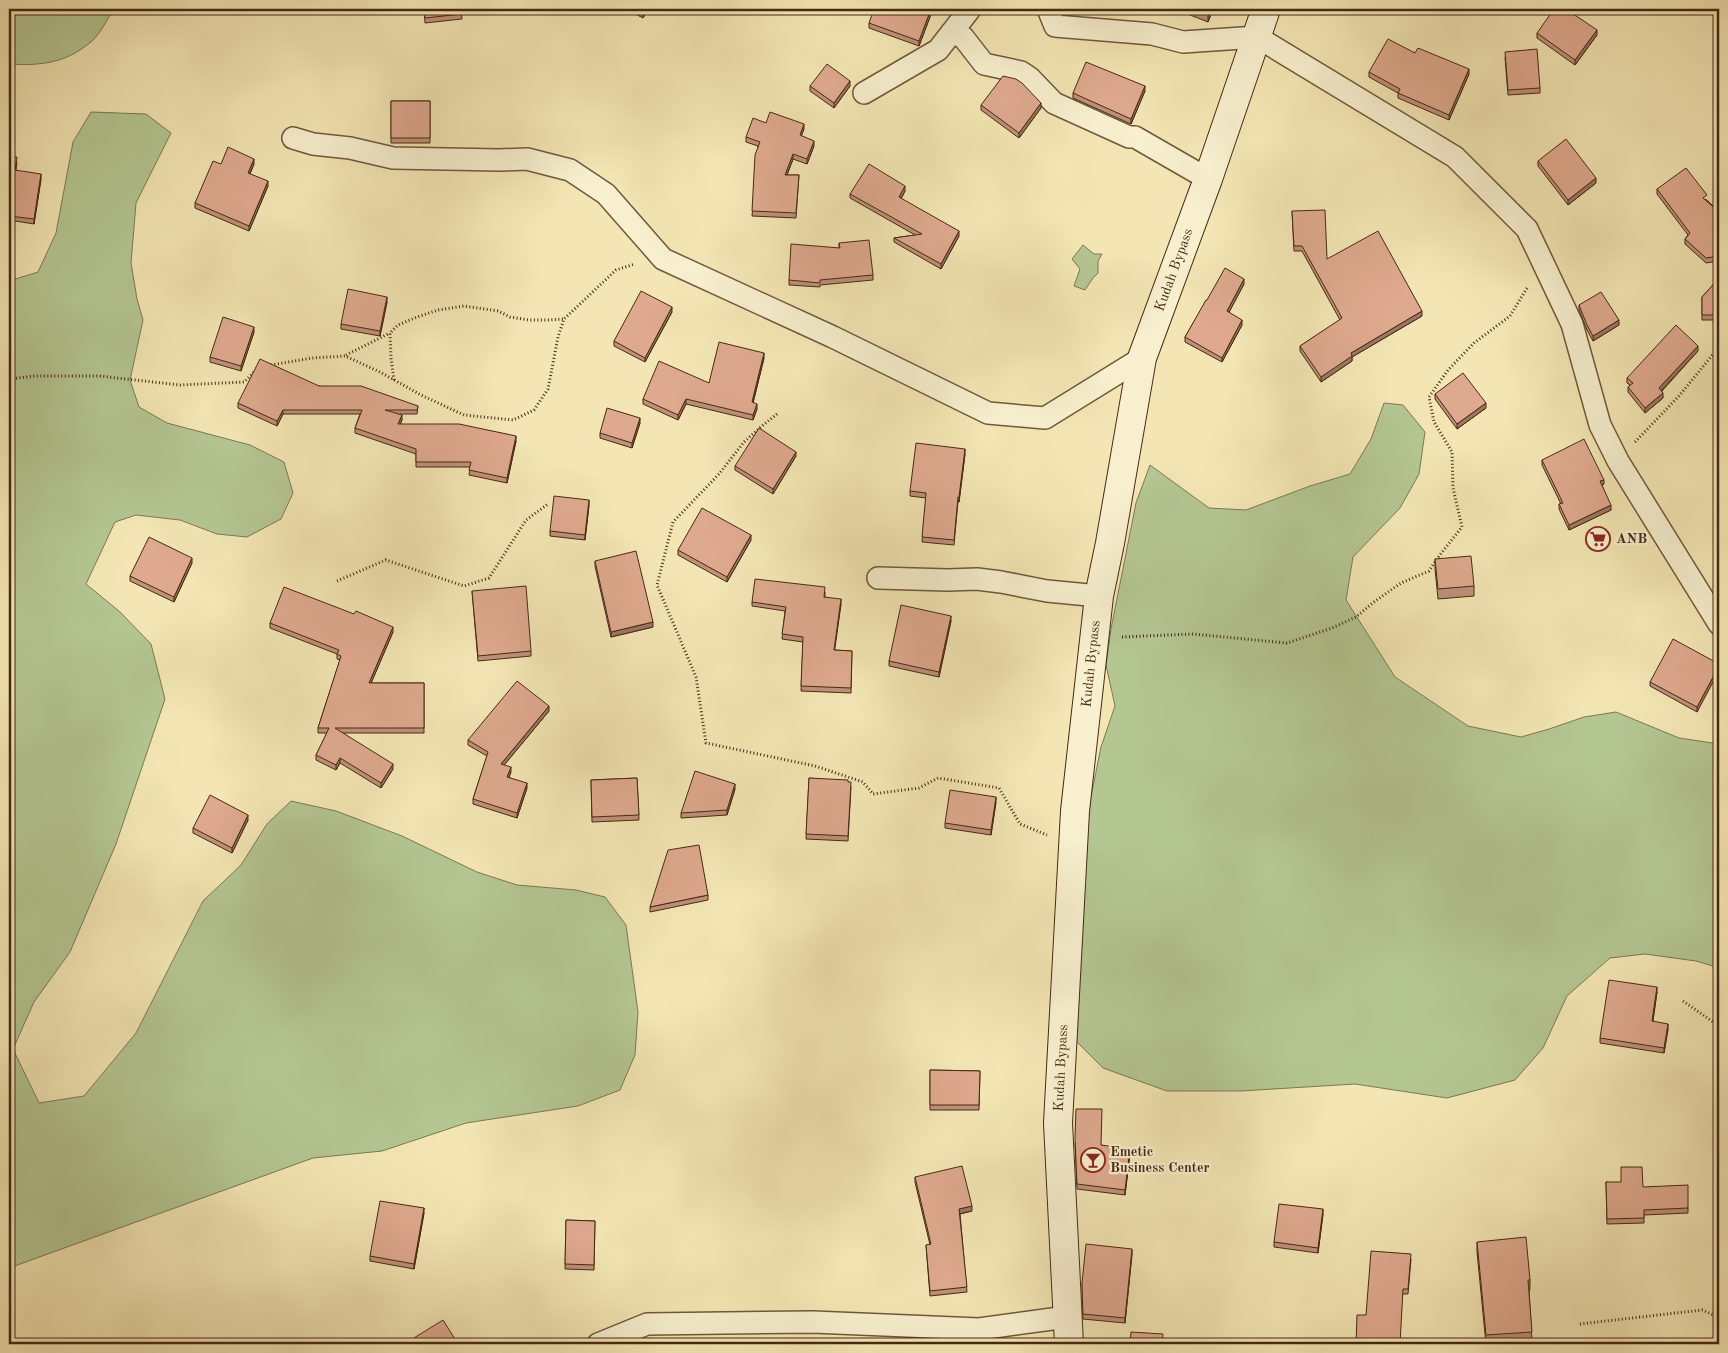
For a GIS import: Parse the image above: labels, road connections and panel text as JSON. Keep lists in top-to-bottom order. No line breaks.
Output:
{"streets":{"street":["Kudah Bypass"]},"places":{"supermarket":["ANB"],"bar":["Emetic Business Center"]}}
